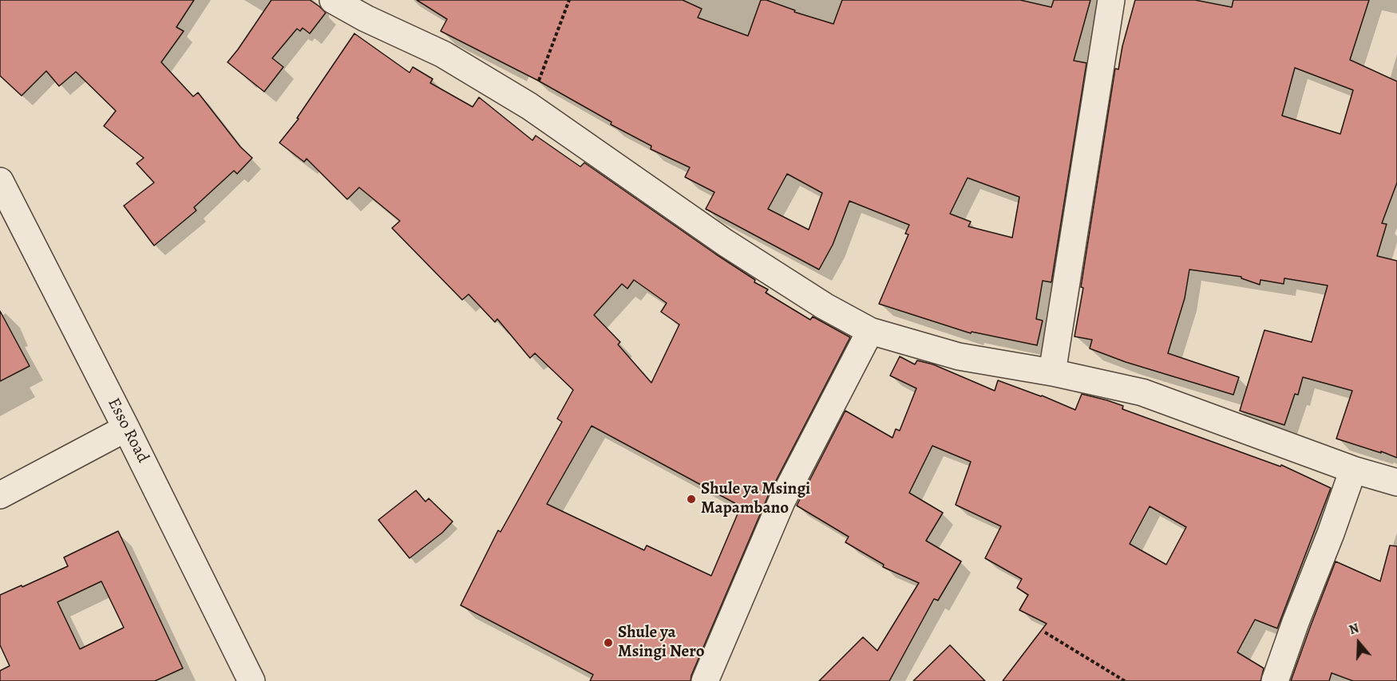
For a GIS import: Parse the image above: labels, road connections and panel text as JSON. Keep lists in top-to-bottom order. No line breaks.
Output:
{"streets":{"street":["Esso Road"]},"places":["Shule ya Msingi Mapambano","Shule ya Msingi Nero"],"north":"top"}
